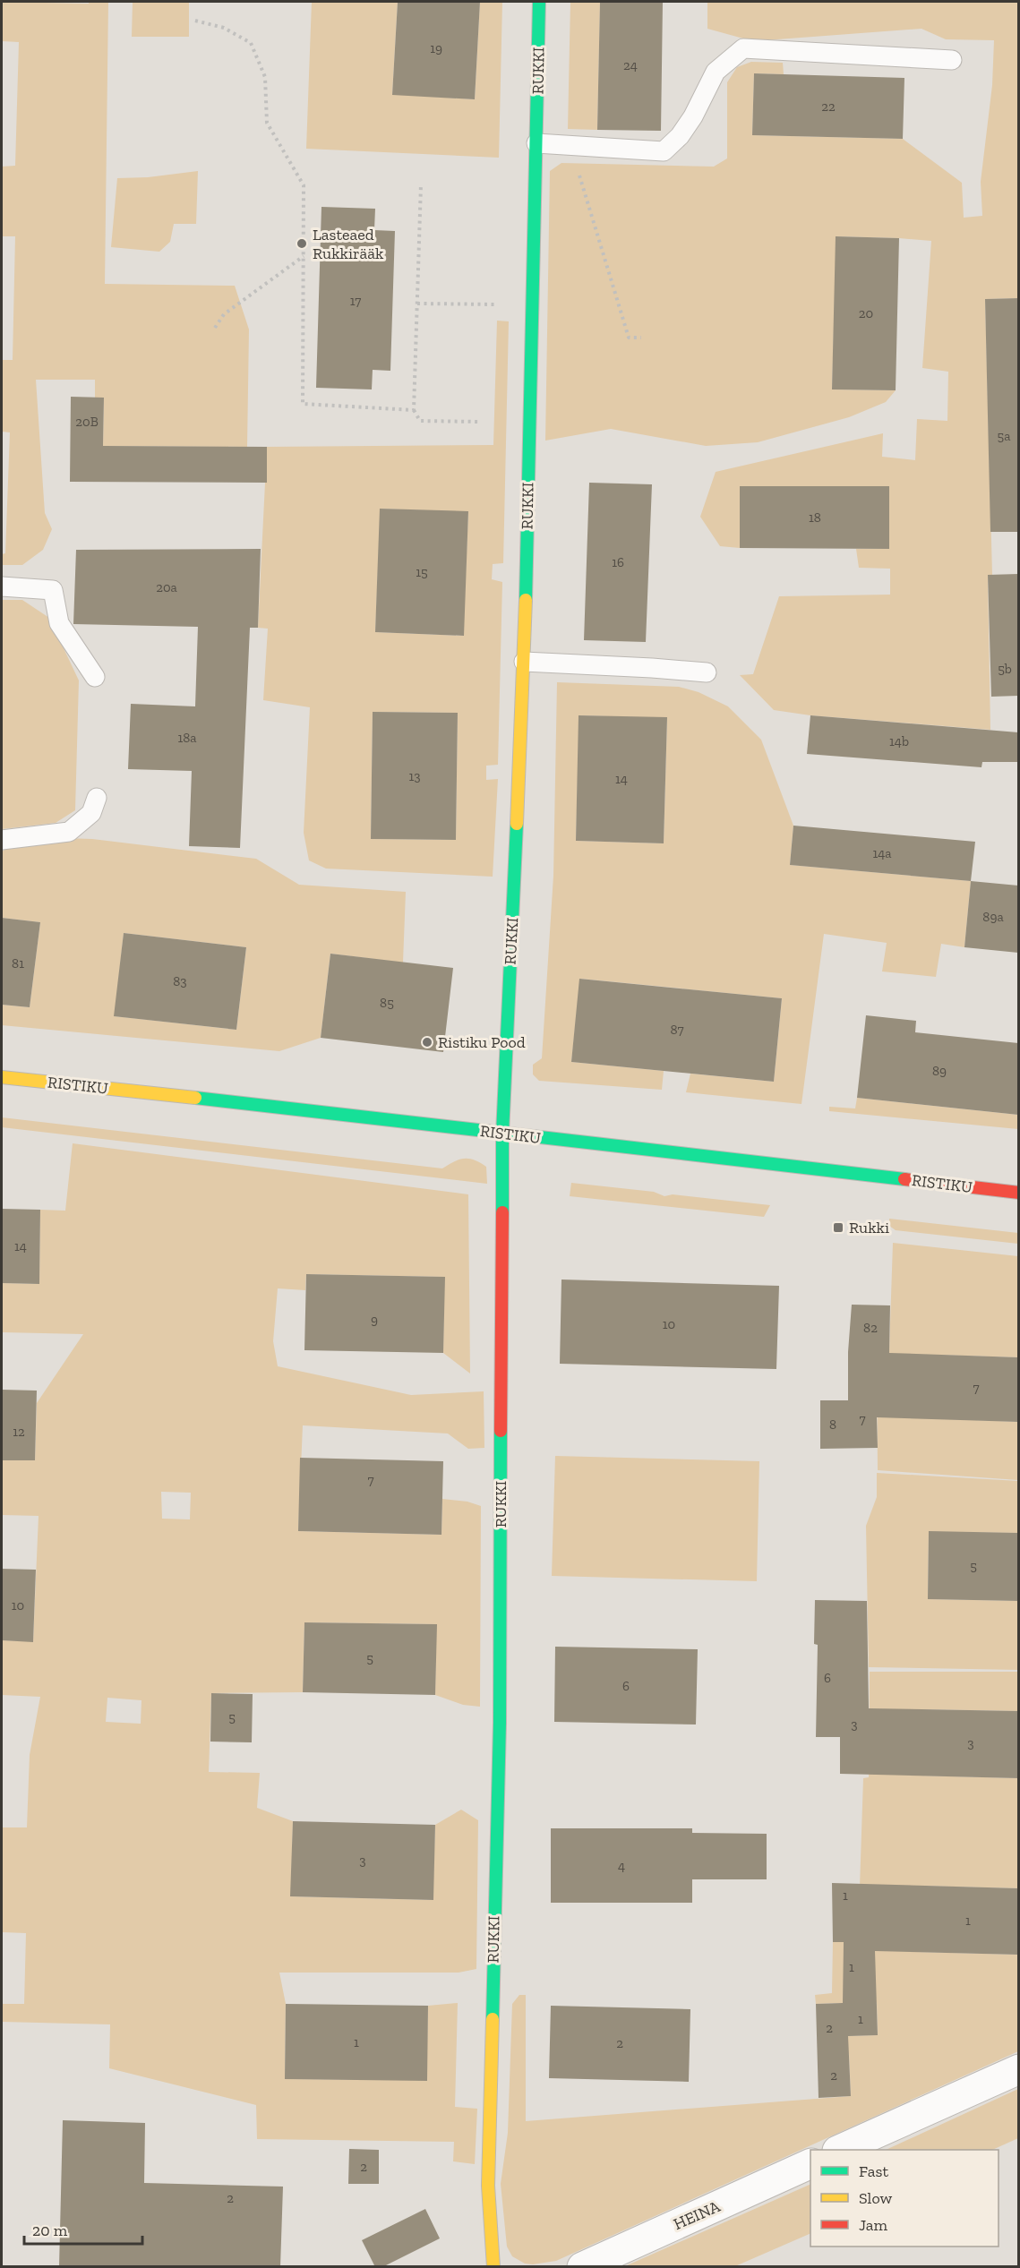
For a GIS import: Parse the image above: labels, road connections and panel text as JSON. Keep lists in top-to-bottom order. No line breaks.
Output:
{"streets":{"street":["RUKKI","RISTIKU","HEINA"]},"crossings":[["RUKKI","RISTIKU"]],"places":{"other":["Lasteaed Rukkirääk","Ristiku Pood"],"transit":["Rukki"]},"house_numbers":["19","24","22","17","20","20B","5a","18","16","15","20a","5b","18a","14b","13","14","14a","89a","81","83","85","87","89","14","9","10","82","7","7","8","12","7","5","10","5","6","6","5","3","3","3","4","1","1","1","1","2","1","2","2","2","2"],"legend":["Fast","Slow","Jam"],"scale_bar":"20 m"}
